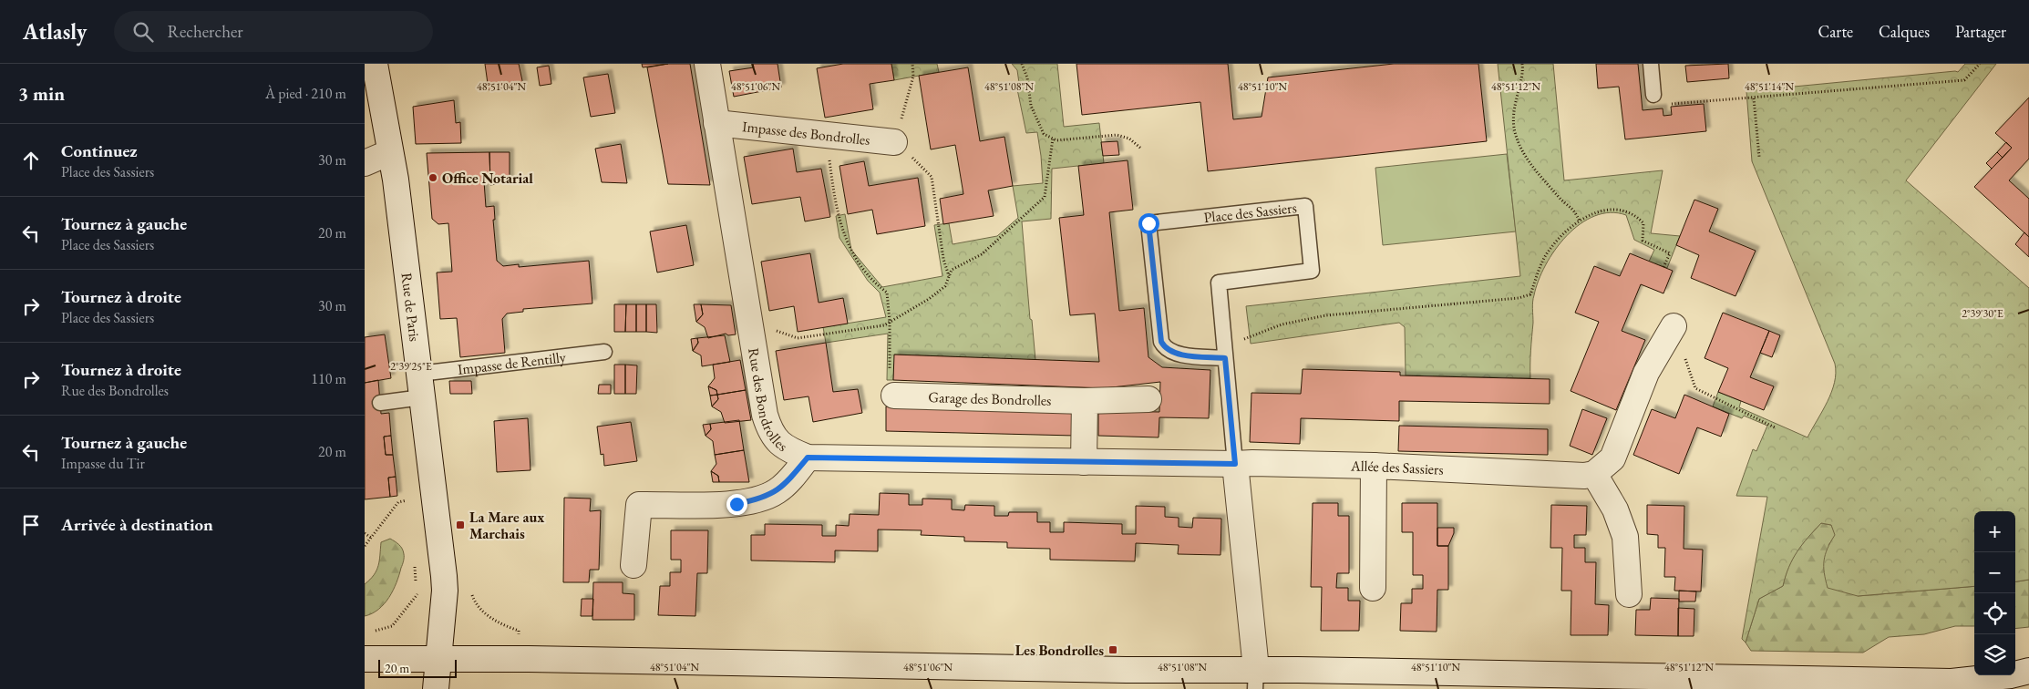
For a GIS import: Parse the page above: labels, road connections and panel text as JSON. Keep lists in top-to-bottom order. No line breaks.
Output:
{"streets":{"street":["Impasse des Bondrolles","Rue de Paris","Rue des Bondrolles","Garage des Bondrolles","Allée des Sassiers"],"lane":["Place des Sassiers","Impasse de Rentilly"]},"crossings":[["Impasse des Bondrolles","Rue des Bondrolles"],["Place des Sassiers","Rue des Bondrolles"],["Place des Sassiers","Allée des Sassiers"],["Rue de Paris","Impasse de Rentilly"],["Rue des Bondrolles","Allée des Sassiers"]],"places":{"other":["Office Notarial"],"transit":["La Mare aux Marchais","Les Bondrolles"]},"scale_bar":"20 m","page":{"header":"Atlasly","search":"Rechercher","nav":["Carte","Calques","Partager"],"heading":["3 min","À pied · 210 m"],"list":[["Continuez","Place des Sassiers","30 m"],["Tournez à gauche","Place des Sassiers","20 m"],["Tournez à droite","Place des Sassiers","30 m"],["Tournez à droite","Rue des Bondrolles","110 m"],["Tournez à gauche","Impasse du Tir","20 m"],"Arrivée à destination"],"map_buttons":["+","−"],"scale":"20 m"},"coordinates":["48°51'04\"N","48°51'06\"N","48°51'08\"N","48°51'10\"N","48°51'12\"N","48°51'14\"N","2°39'30\"E","2°39'25\"E"]}
